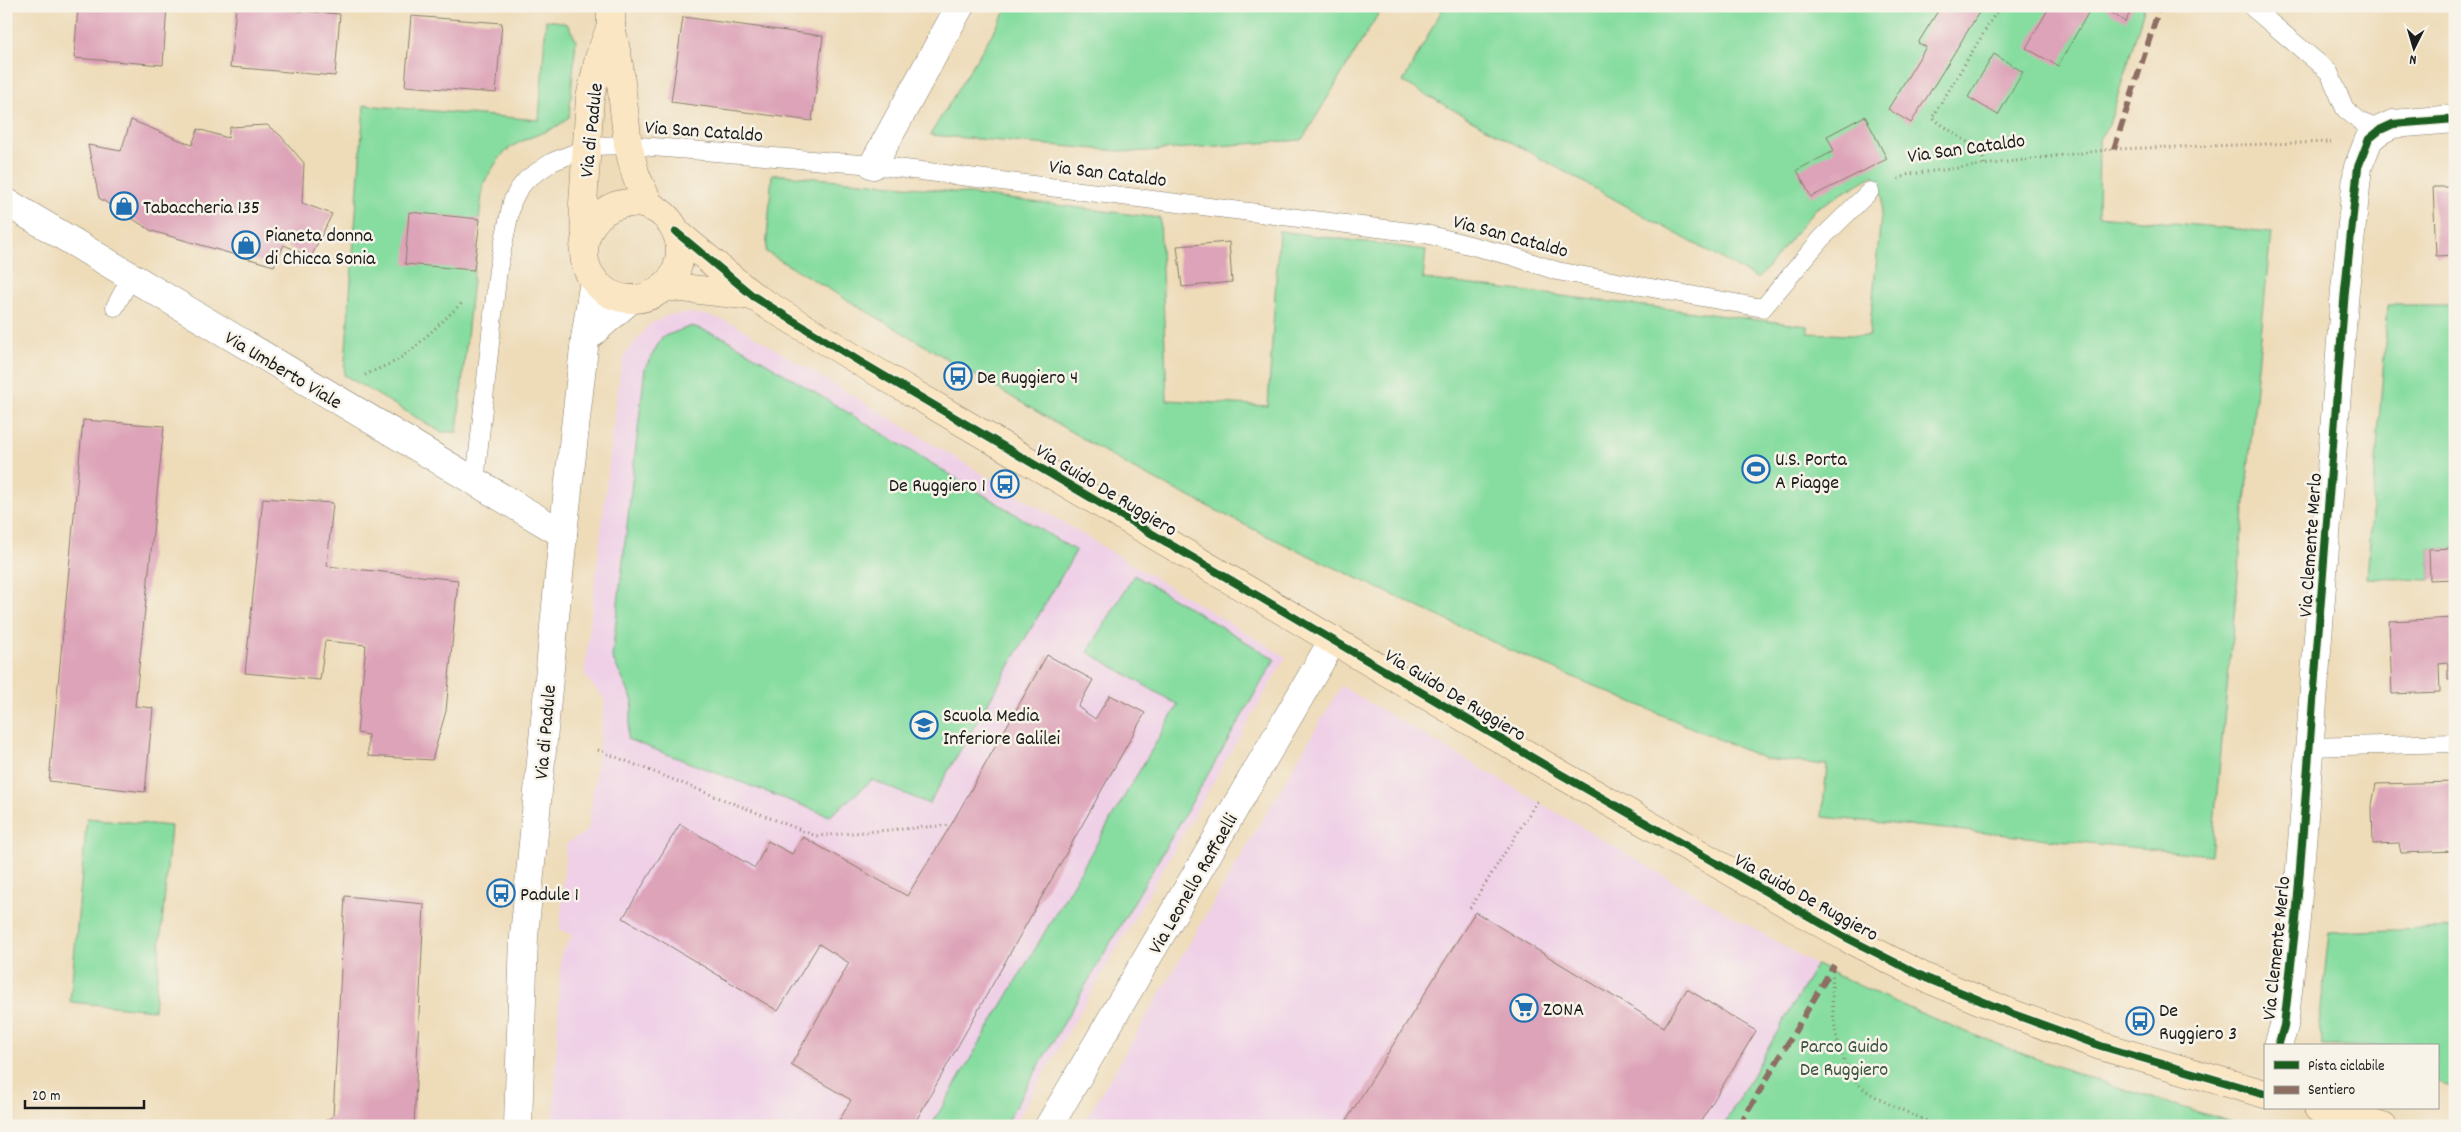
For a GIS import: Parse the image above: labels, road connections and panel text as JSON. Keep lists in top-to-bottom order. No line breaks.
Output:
{"streets":{"street":["Via di Padule","Via Umberto Viale","Via Guido De Ruggiero","Via Clemente Merlo","Via Leonello Raffaelli"],"lane":["Via San Cataldo"]},"crossings":[["Via di Padule","Via San Cataldo"],["Via di Padule","Via Umberto Viale"],["Via di Padule","Via Guido De Ruggiero"],["Via San Cataldo","Via Umberto Viale"],["Via San Cataldo","Via Clemente Merlo"],["Via Guido De Ruggiero","Via Leonello Raffaelli"]],"parks":["Parco Guido De Ruggiero"],"places":{"shop":["Tabaccheria 135","Pianeta donna di Chicca Sonia"],"bus stop":["De Ruggiero 4","De Ruggiero 1","Padule 1","De Ruggiero 3"],"sports":["U.S. Porta A Piagge"],"school or university":["Scuola Media Inferiore Galilei"],"supermarket":["ZONA"]},"legend":["Pista ciclabile","Sentiero"],"scale_bar":"20 m","north":"bottom"}
